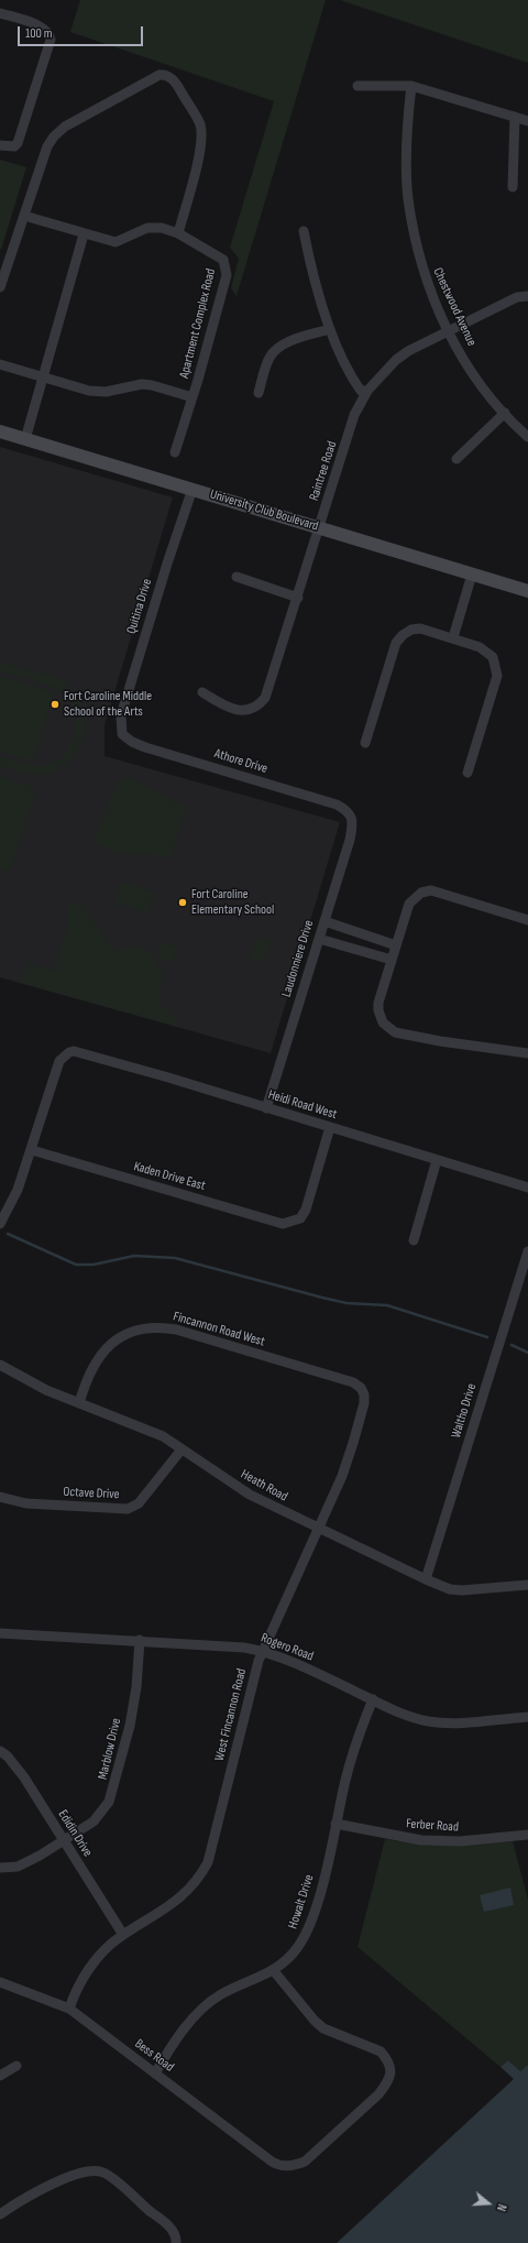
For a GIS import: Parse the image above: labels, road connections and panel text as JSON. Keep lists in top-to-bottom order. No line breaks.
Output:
{"streets":{"street":["Chestwood Avenue","Apartment Complex Road","Raintree Road","University Club Boulevard","Quitina Drive","Athore Drive","Laudonniere Drive","Heidi Road West","Kaden Drive East","Fincannon Road West","Waltho Drive","Heath Road","Octave Drive","Rogero Road","West Fincannon Road","Marblow Drive","Ferber Road","Edidin Drive","Howalt Drive","Bess Road"]},"crossings":[["Chestwood Avenue","Raintree Road"],["Raintree Road","University Club Boulevard"],["University Club Boulevard","Quitina Drive"],["Quitina Drive","Athore Drive"],["Athore Drive","Laudonniere Drive"],["Laudonniere Drive","Heidi Road West"],["Heidi Road West","Kaden Drive East"],["Fincannon Road West","Heath Road"],["Fincannon Road West","West Fincannon Road"],["Waltho Drive","Heath Road"],["Heath Road","Octave Drive"],["Heath Road","West Fincannon Road"],["Rogero Road","West Fincannon Road"],["Rogero Road","Marblow Drive"],["Rogero Road","Howalt Drive"],["West Fincannon Road","Edidin Drive"],["West Fincannon Road","Bess Road"],["Marblow Drive","Edidin Drive"],["Ferber Road","Howalt Drive"],["Howalt Drive","Bess Road"]],"places":["Fort Caroline Middle School of the Arts","Fort Caroline Elementary School"],"scale_bar":"100 m","north":"right"}
